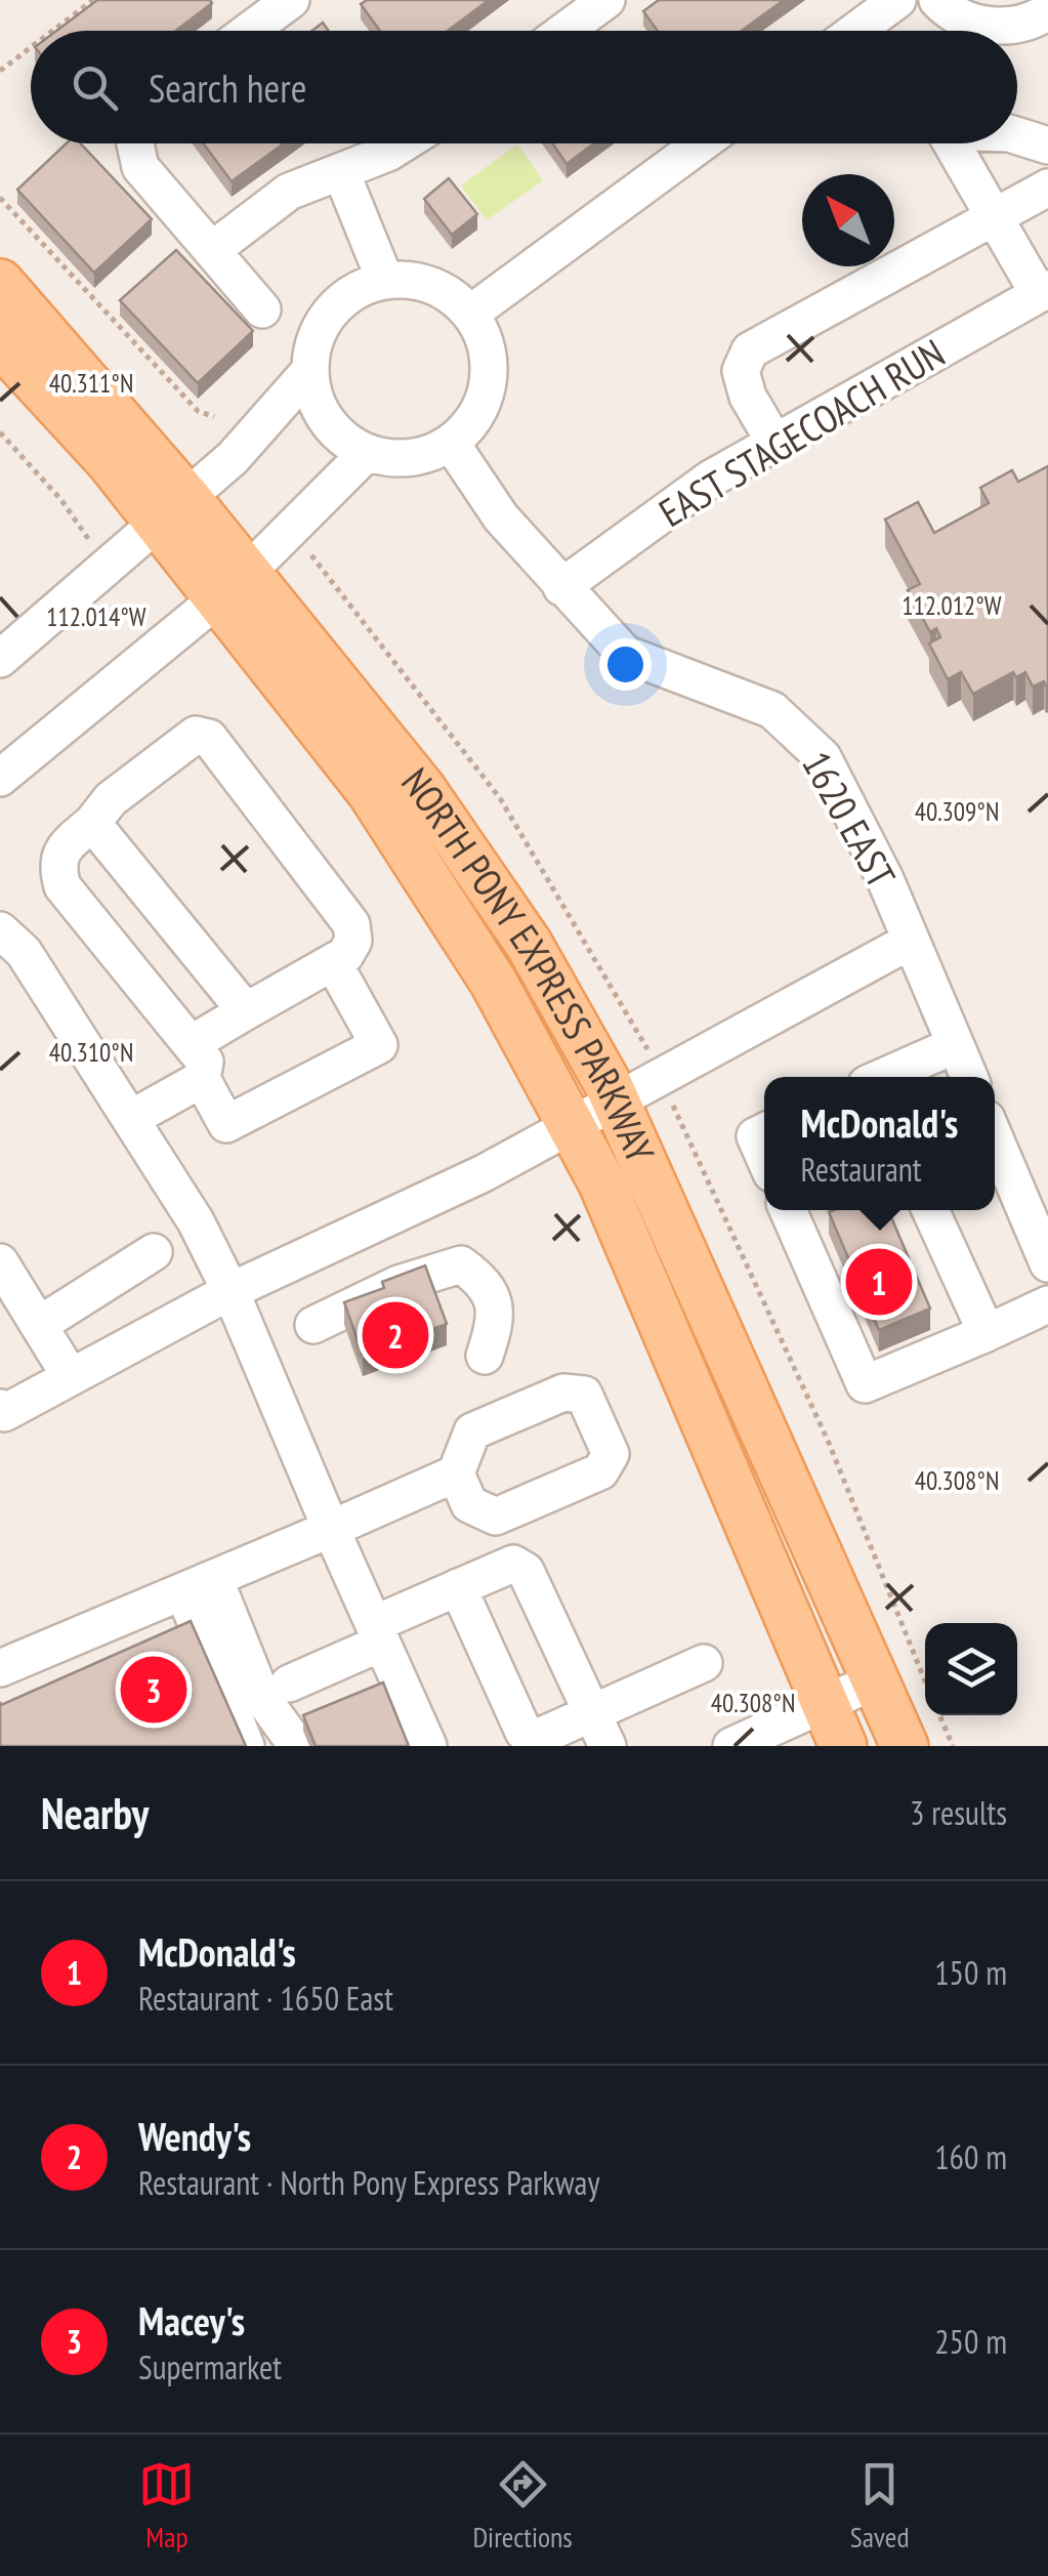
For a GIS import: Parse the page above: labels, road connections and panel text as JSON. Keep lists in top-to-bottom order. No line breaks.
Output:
{"streets":{"main road":["NORTH PONY EXPRESS PARKWAY"],"street":["EAST STAGECOACH RUN","1620 EAST"]},"crossings":[["EAST STAGECOACH RUN","1620 EAST"]],"north":"top left","page":{"search":"Search here","popup":["McDonald's","Restaurant"],"pins":["1","2","3"],"heading":["Nearby","3 results"],"list":[{"mark":"1","name":"McDonald's","note":"Restaurant · 1650 East","value":"150 m"},{"mark":"2","name":"Wendy's","note":"Restaurant · North Pony Express Parkway","value":"160 m"},{"mark":"3","name":"Macey's","note":"Supermarket","value":"250 m"}],"nav":["Map","Directions","Saved"]},"coordinates":["40.311°N","112.012°W","112.014°W","40.309°N","40.310°N","40.308°N"]}
